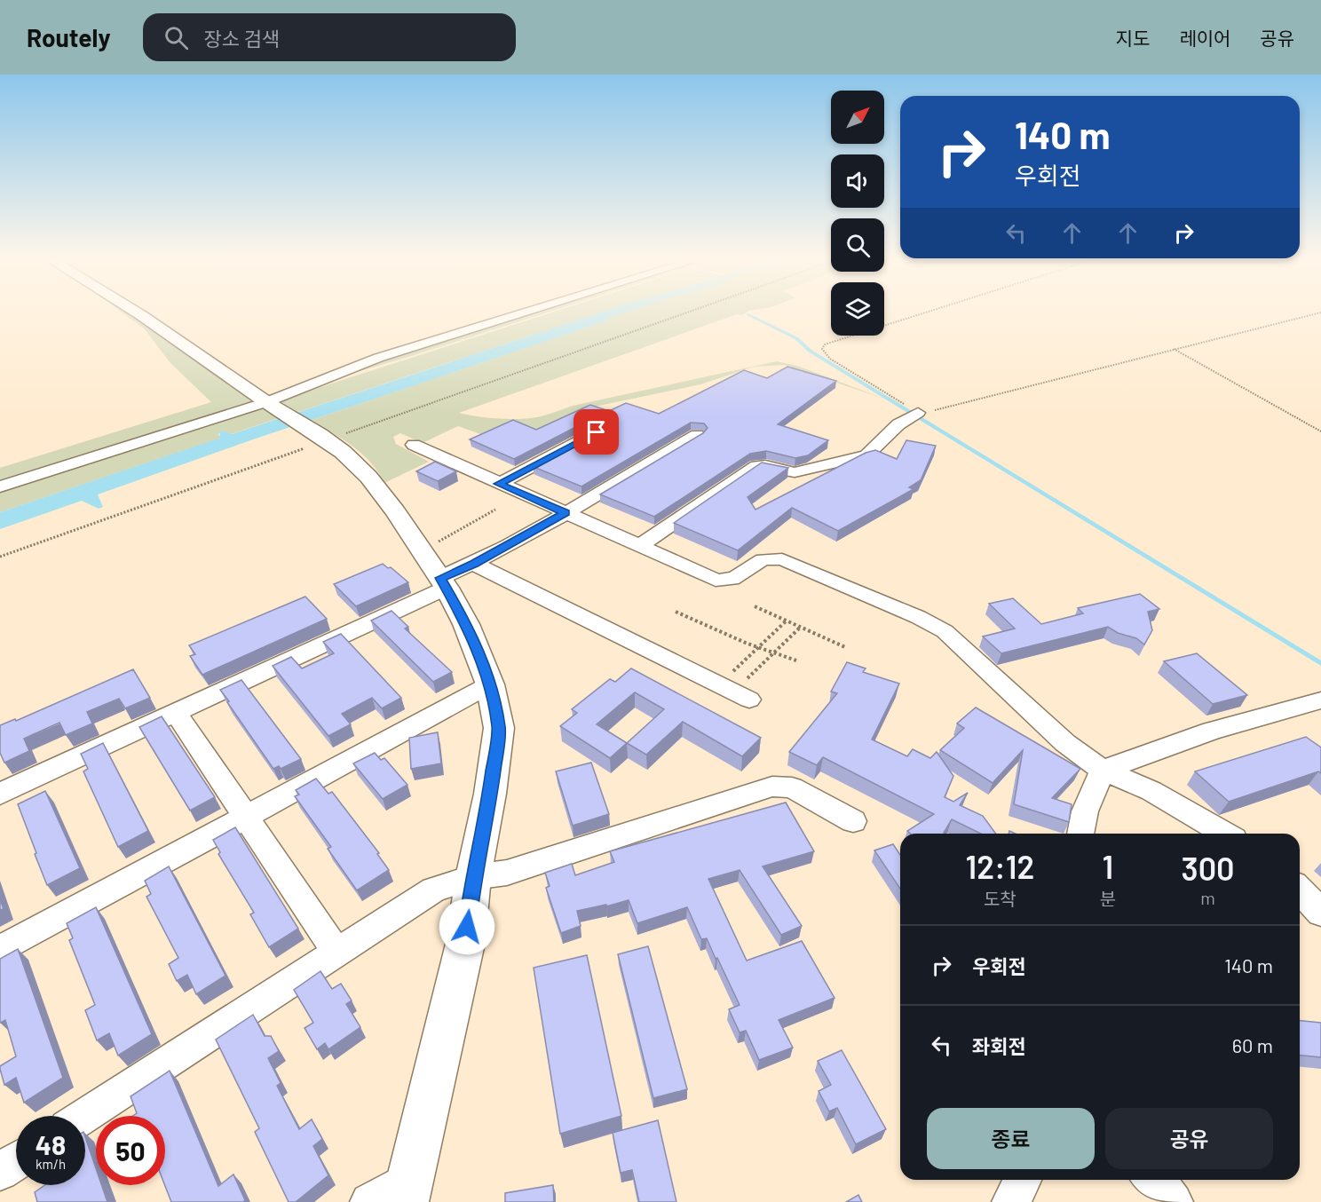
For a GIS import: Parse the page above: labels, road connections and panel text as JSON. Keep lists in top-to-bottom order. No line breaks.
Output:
{"north":"top right","page":{"header":"Routely","search":"장소 검색","nav":["지도","레이어","공유"],"turn":["140 m","우회전"],"eta":["12:12","도착","1","분","300","m"],"list":[{"name":"우회전","value":"140 m"},{"name":"좌회전","value":"60 m"}],"buttons":["종료","공유"],"speed":"48 km/h","limit":"50"}}
